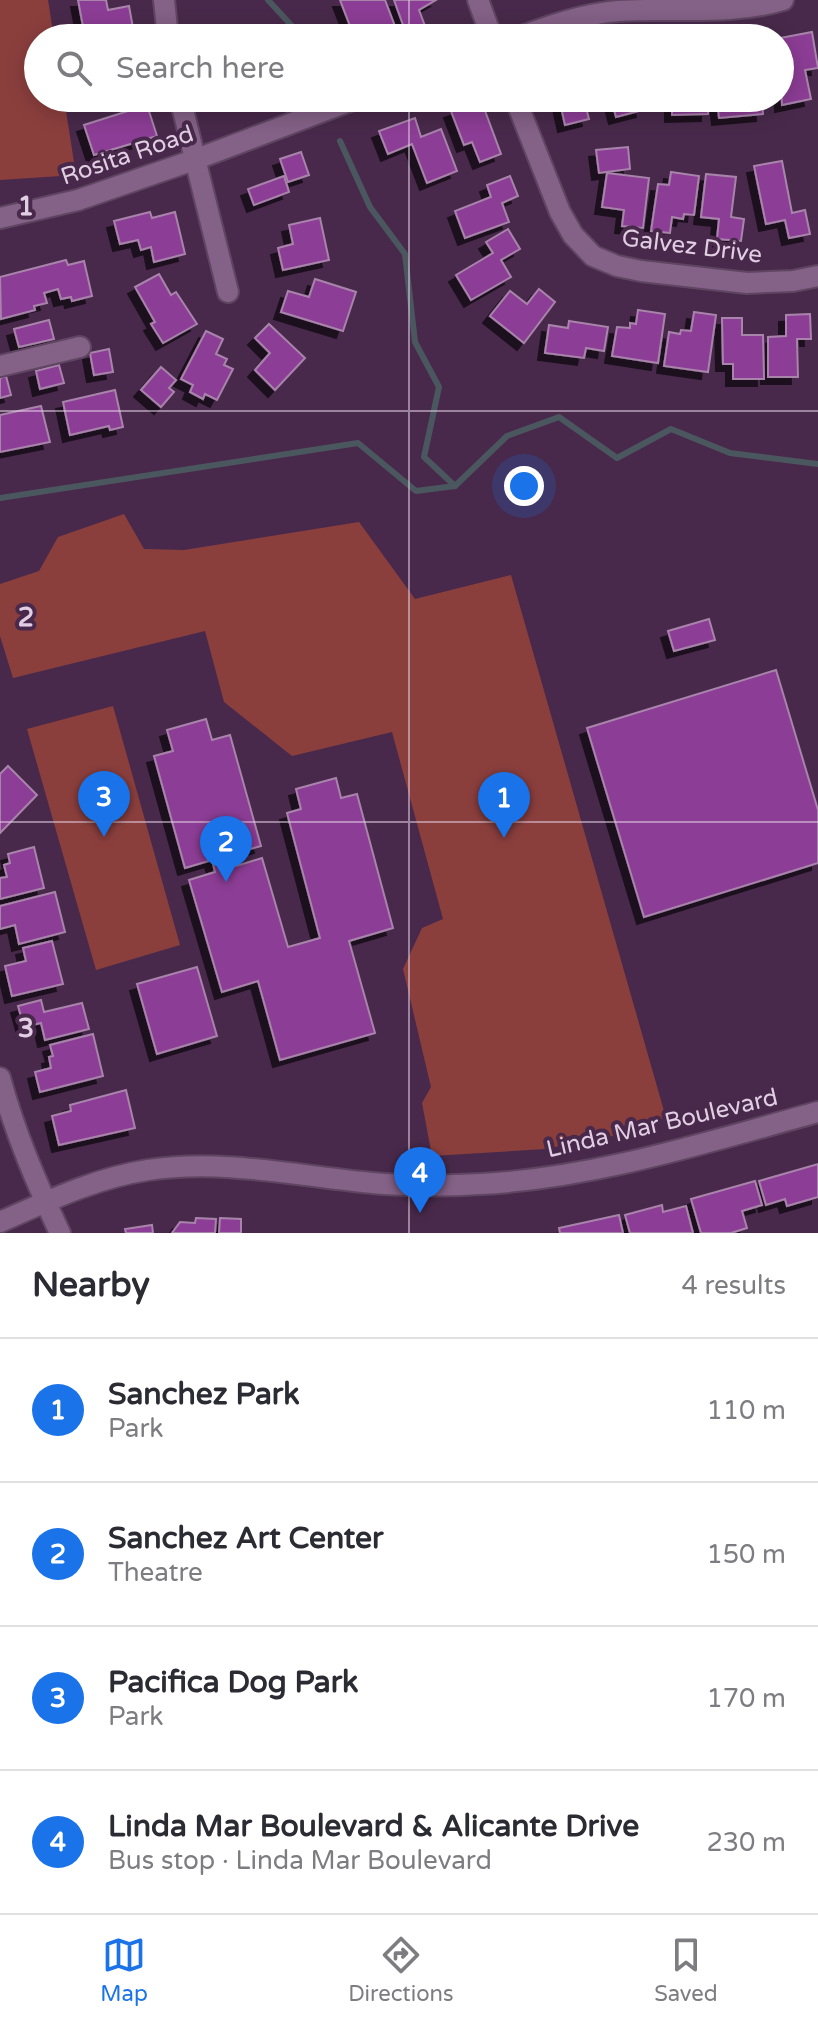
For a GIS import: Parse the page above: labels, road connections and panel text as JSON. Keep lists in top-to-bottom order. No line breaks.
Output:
{"streets":{"street":["Rosita Road","Galvez Drive","Linda Mar Boulevard"]},"page":{"search":"Search here","pins":["3","1","2","4"],"heading":["Nearby","4 results"],"list":[{"mark":"1","name":"Sanchez Park","note":"Park","value":"110 m"},{"mark":"2","name":"Sanchez Art Center","note":"Theatre","value":"150 m"},{"mark":"3","name":"Pacifica Dog Park","note":"Park","value":"170 m"},{"mark":"4","name":"Linda Mar Boulevard & Alicante Drive","note":"Bus stop · Linda Mar Boulevard","value":"230 m"}],"nav":["Map","Directions","Saved"]},"grid":{"rows":["1","2","3"]}}
